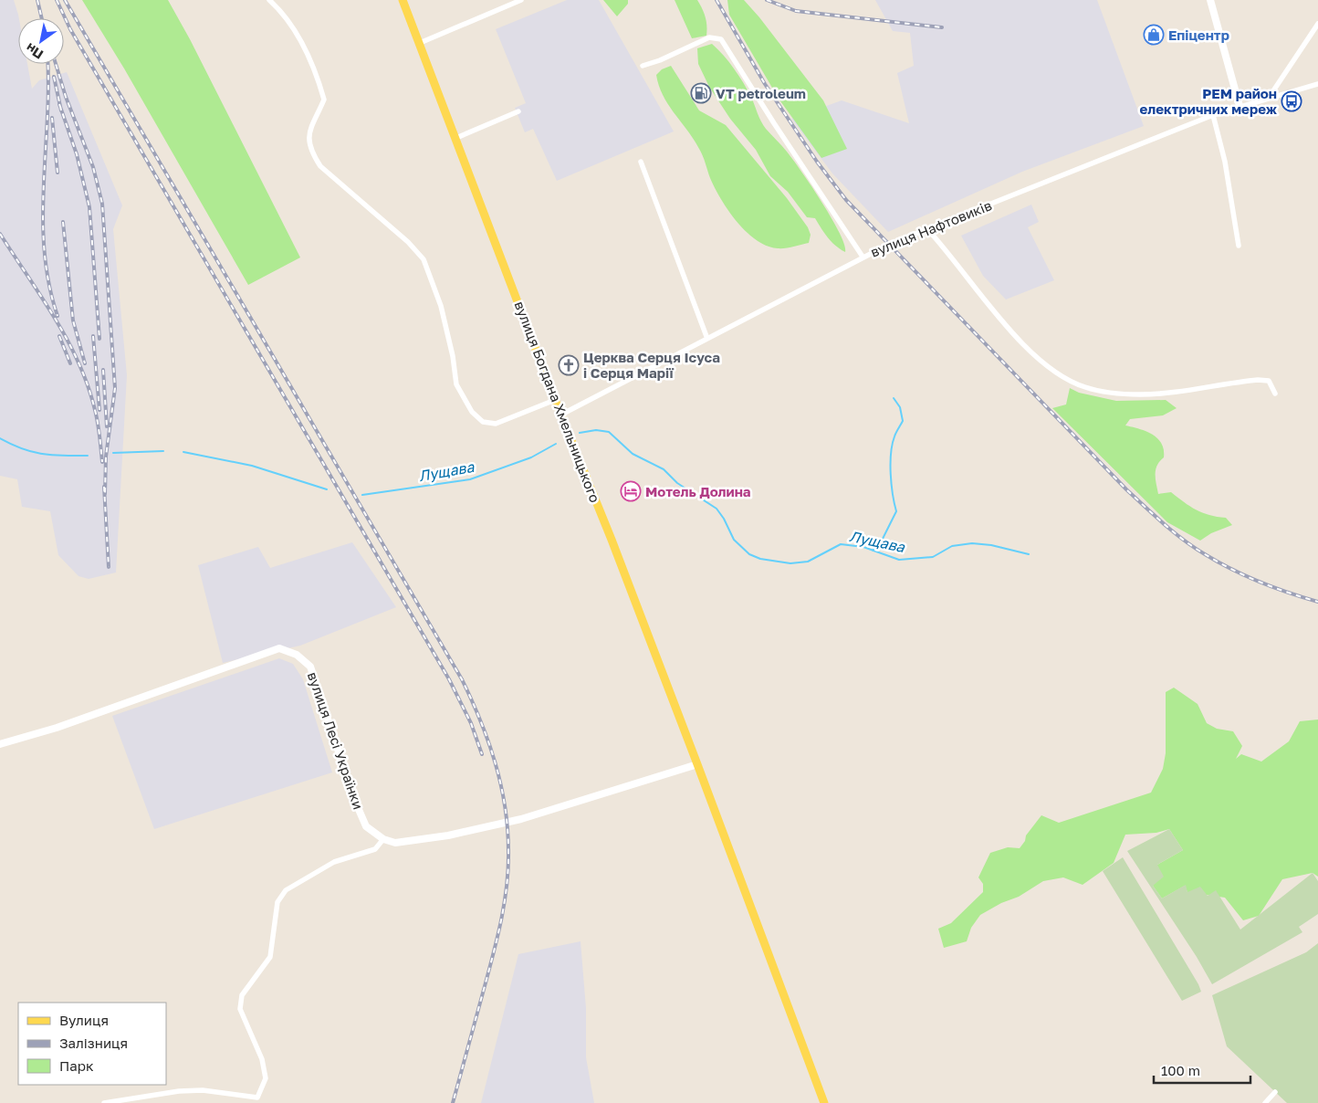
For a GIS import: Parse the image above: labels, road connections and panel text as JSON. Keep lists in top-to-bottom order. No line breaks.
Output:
{"streets":{"main road":["вулиця Богдана Хмельницького"],"street":["вулиця Нафтовиків","вулиця Лесі Українки"]},"crossings":[["вулиця Нафтовиків","вулиця Богдана Хмельницького"]],"water":["Лущава"],"places":{"shop":["Епіцентр"],"fuel station":["VT petroleum"],"bus stop":["РЕМ район електричних мереж"],"church":["Церква Серця Ісуса і Серця Марії"],"hotel":["Мотель Долина"]},"legend":["Вулиця","Залізниця","Парк"],"scale_bar":"100 m","north":"bottom left"}
